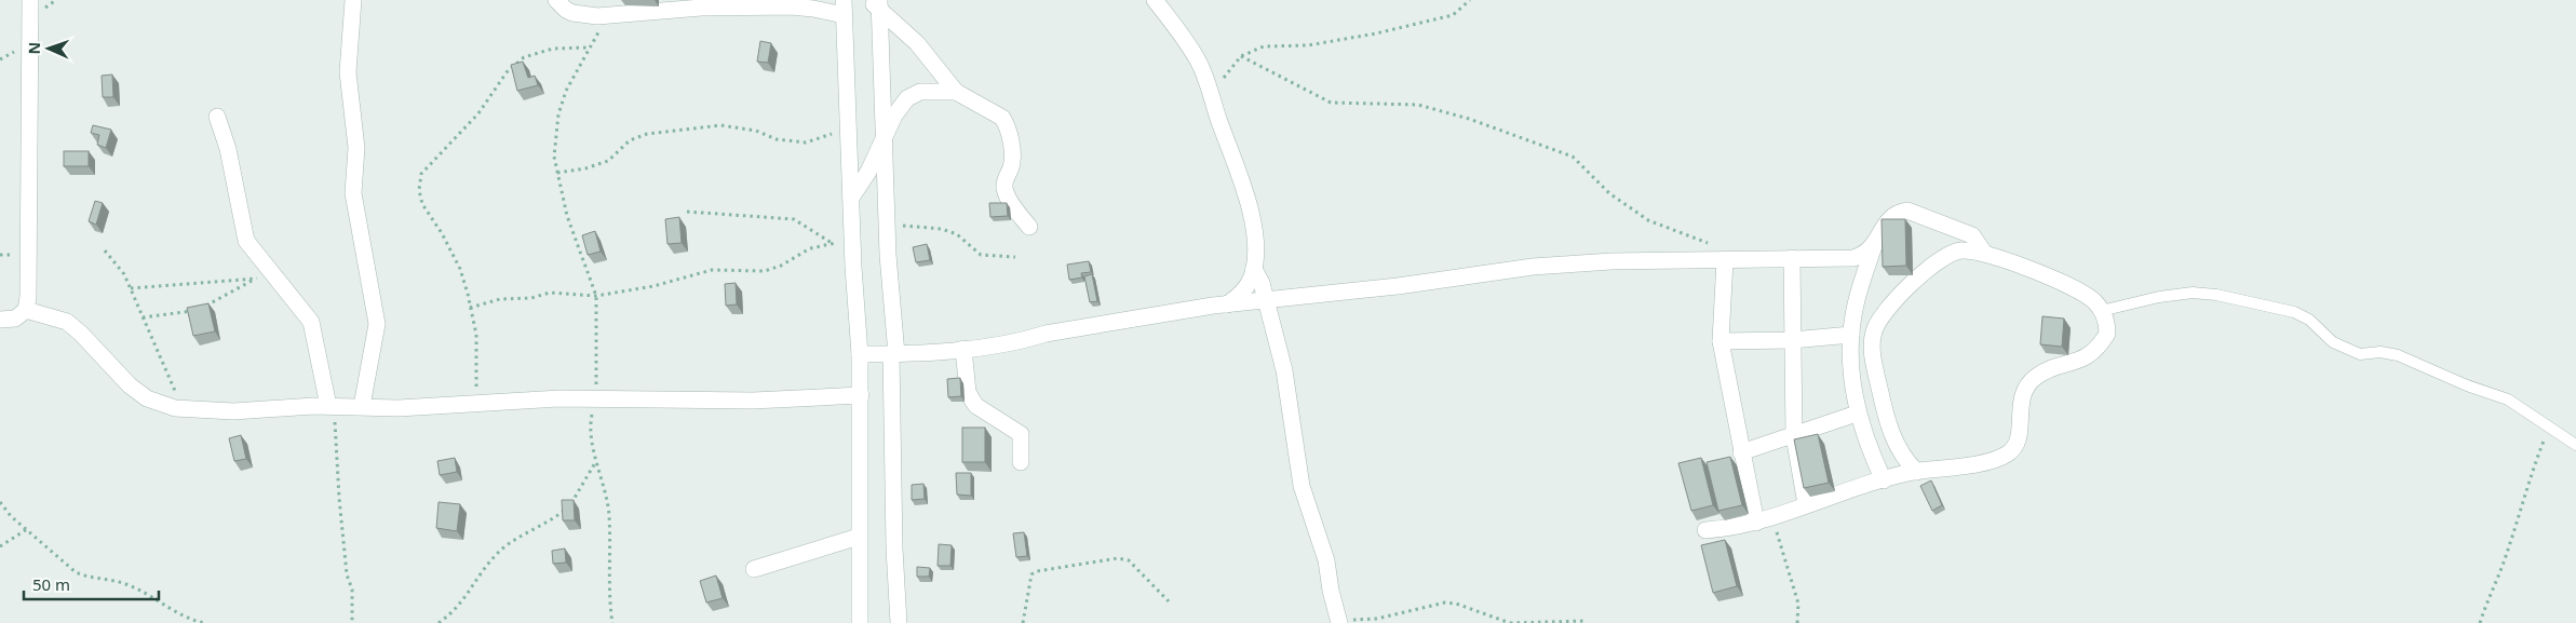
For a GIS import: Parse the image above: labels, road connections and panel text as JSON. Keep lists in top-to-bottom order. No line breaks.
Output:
{"scale_bar":"50 m","north":"left"}
